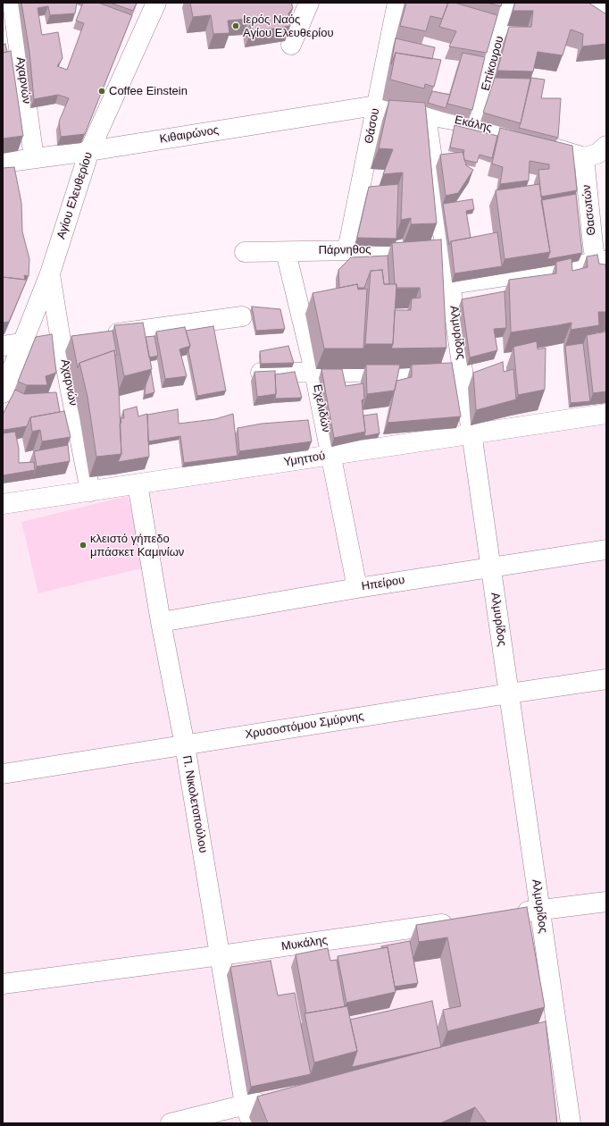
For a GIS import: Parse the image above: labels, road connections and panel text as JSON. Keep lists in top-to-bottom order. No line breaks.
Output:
{"streets":{"street":["Επίκουρου","Αχαρνών","Εκάλης","Θάσου","Κιθαιρώνος","Αγίου Ελευθερίου","Θασωτών","Πάρνηθος","Αλμυρίδος","Εχελιδών","Υμηττού","Ηπείρου","Χρυσοστόμου Σμύρνης","Π. Νικολετοπούλου","Μυκάλης"]},"crossings":[["Επίκουρου","Εκάλης"],["Αχαρνών","Κιθαιρώνος"],["Αχαρνών","Αγίου Ελευθερίου"],["Αχαρνών","Υμηττού"],["Εκάλης","Θάσου"],["Εκάλης","Κιθαιρώνος"],["Εκάλης","Θασωτών"],["Εκάλης","Αλμυρίδος"],["Θάσου","Κιθαιρώνος"],["Θάσου","Πάρνηθος"],["Κιθαιρώνος","Αγίου Ελευθερίου"],["Πάρνηθος","Αλμυρίδος"],["Πάρνηθος","Εχελιδών"],["Αλμυρίδος","Υμηττού"],["Αλμυρίδος","Ηπείρου"],["Αλμυρίδος","Χρυσοστόμου Σμύρνης"],["Εχελιδών","Υμηττού"],["Εχελιδών","Ηπείρου"],["Υμηττού","Π. Νικολετοπούλου"],["Ηπείρου","Π. Νικολετοπούλου"],["Χρυσοστόμου Σμύρνης","Π. Νικολετοπούλου"],["Π. Νικολετοπούλου","Μυκάλης"]],"places":["Ιερός Ναός Αγίου Ελευθερίου","Coffee Einstein","κλειστό γήπεδο μπάσκετ Καμινίων"]}
